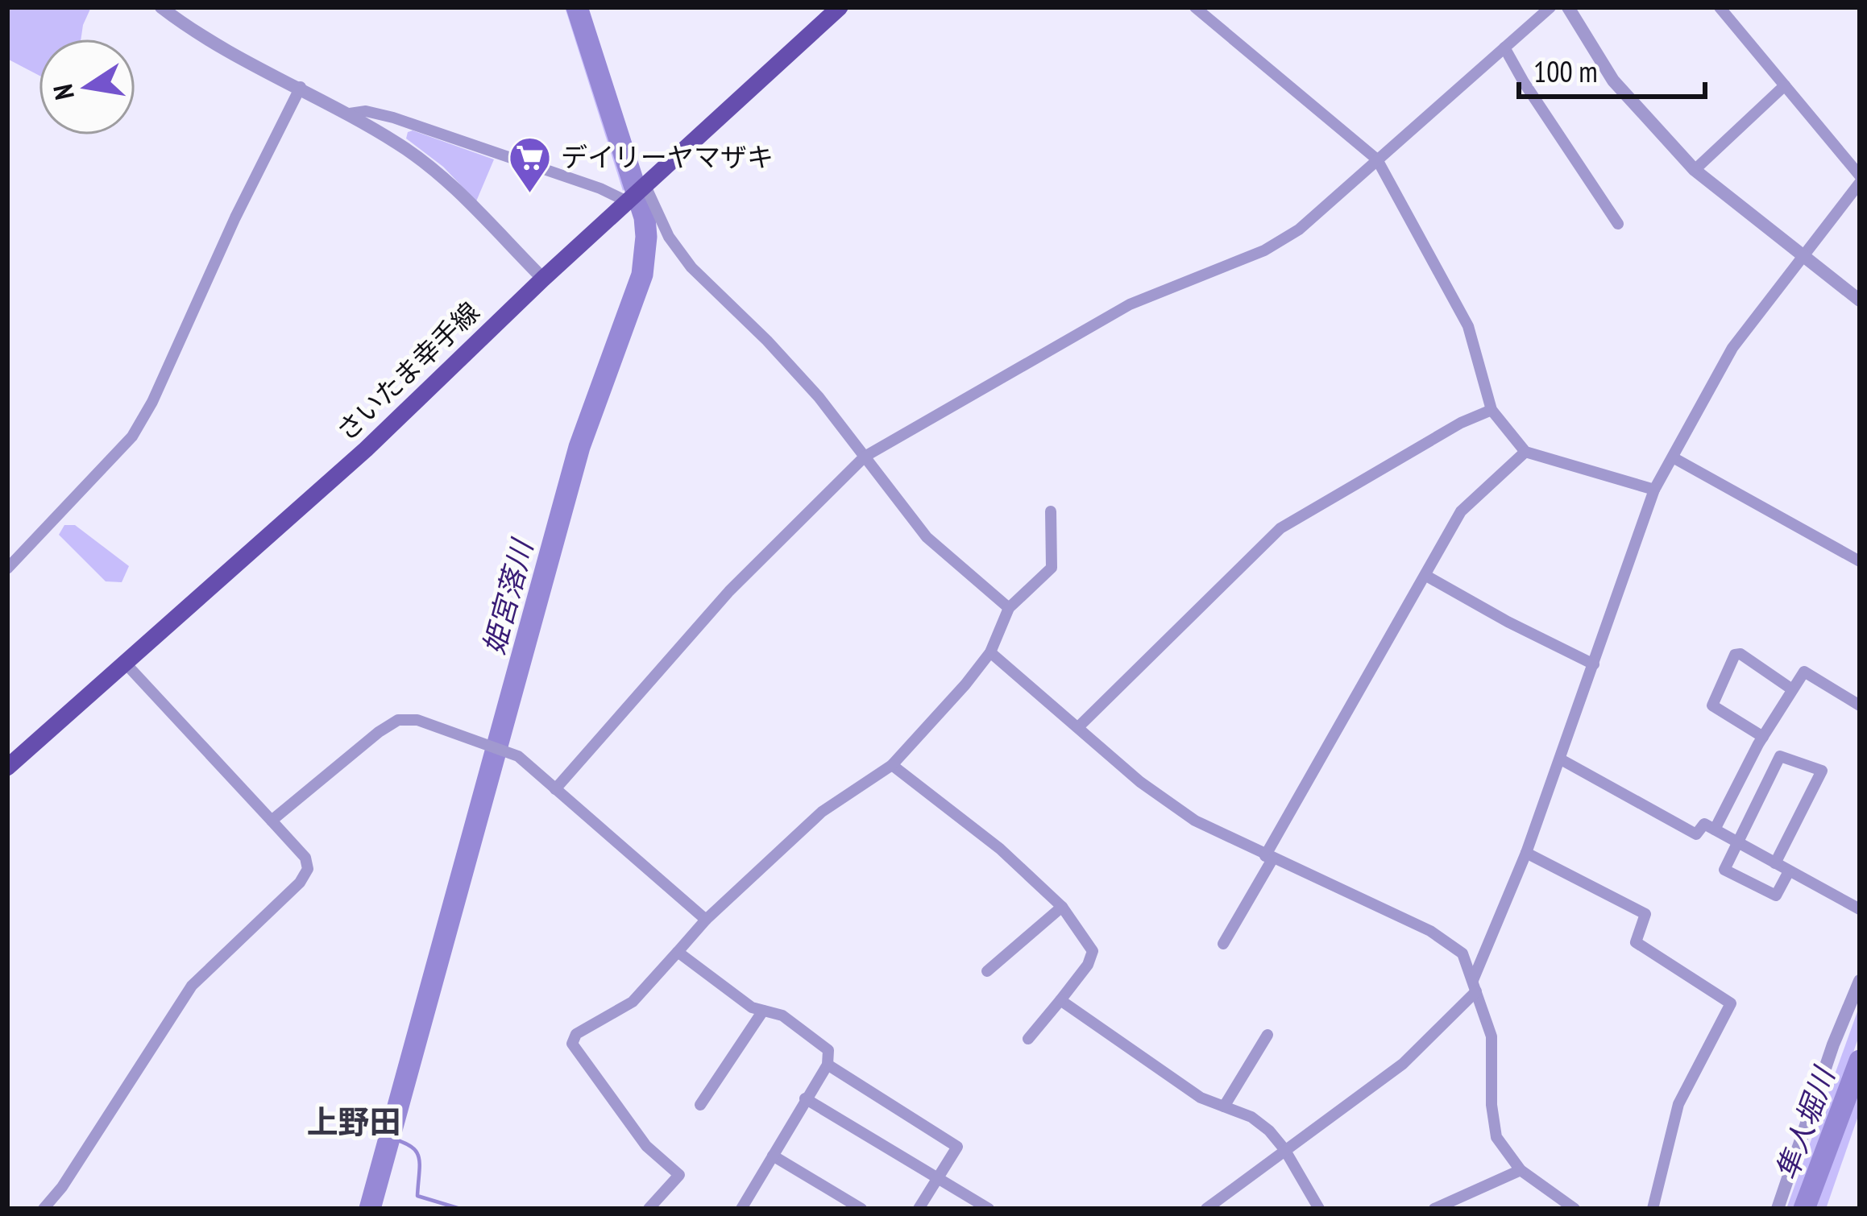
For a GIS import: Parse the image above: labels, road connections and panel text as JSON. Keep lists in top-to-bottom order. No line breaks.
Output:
{"streets":{"main road":["さいたま幸手線"]},"districts":["上野田"],"water":["姫宮落川","隼人堀川"],"places":{"supermarket":["デイリーヤマザキ"]},"scale_bar":"100 m","north":"left"}
